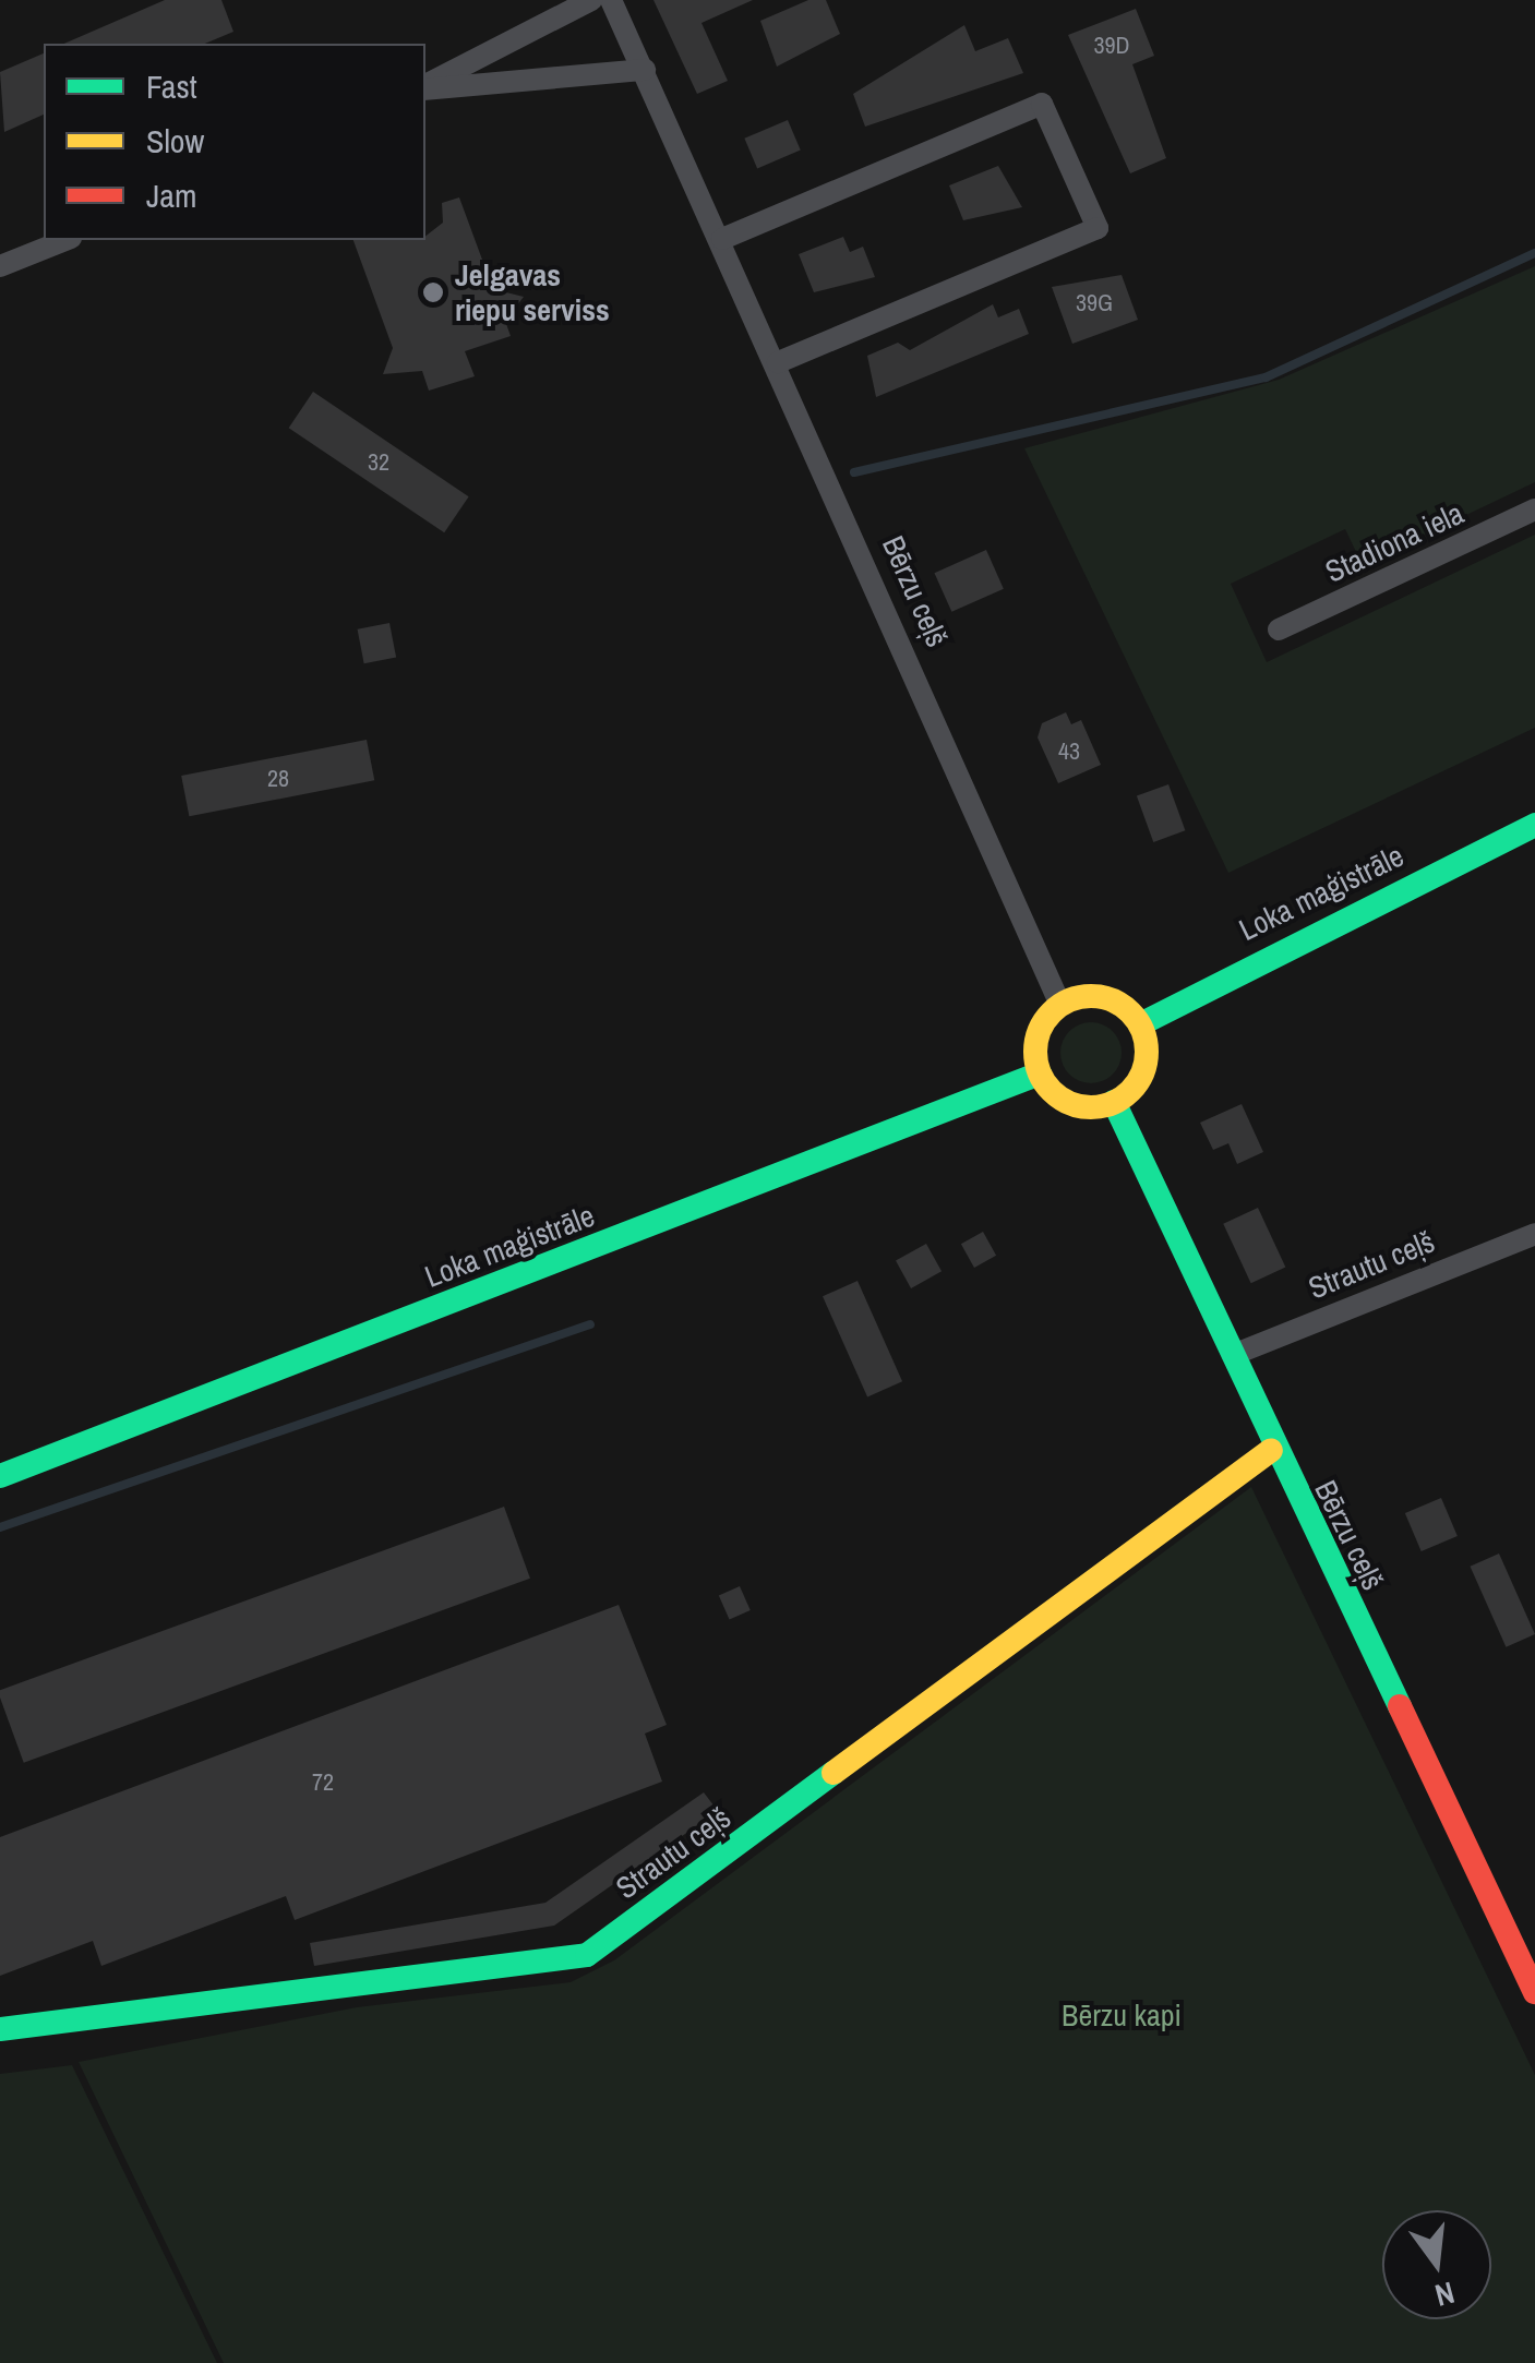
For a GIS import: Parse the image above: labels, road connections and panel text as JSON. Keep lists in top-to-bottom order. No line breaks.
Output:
{"streets":{"street":["Stadiona iela","Bērzu ceļš","Loka maģistrāle","Strautu ceļš"]},"crossings":[["Bērzu ceļš","Loka maģistrāle"],["Bērzu ceļš","Strautu ceļš"]],"parks":["Bērzu kapi"],"places":["Jelgavas riepu serviss"],"house_numbers":["39D","39G","32","43","28","72"],"legend":["Fast","Slow","Jam"],"north":"bottom"}
